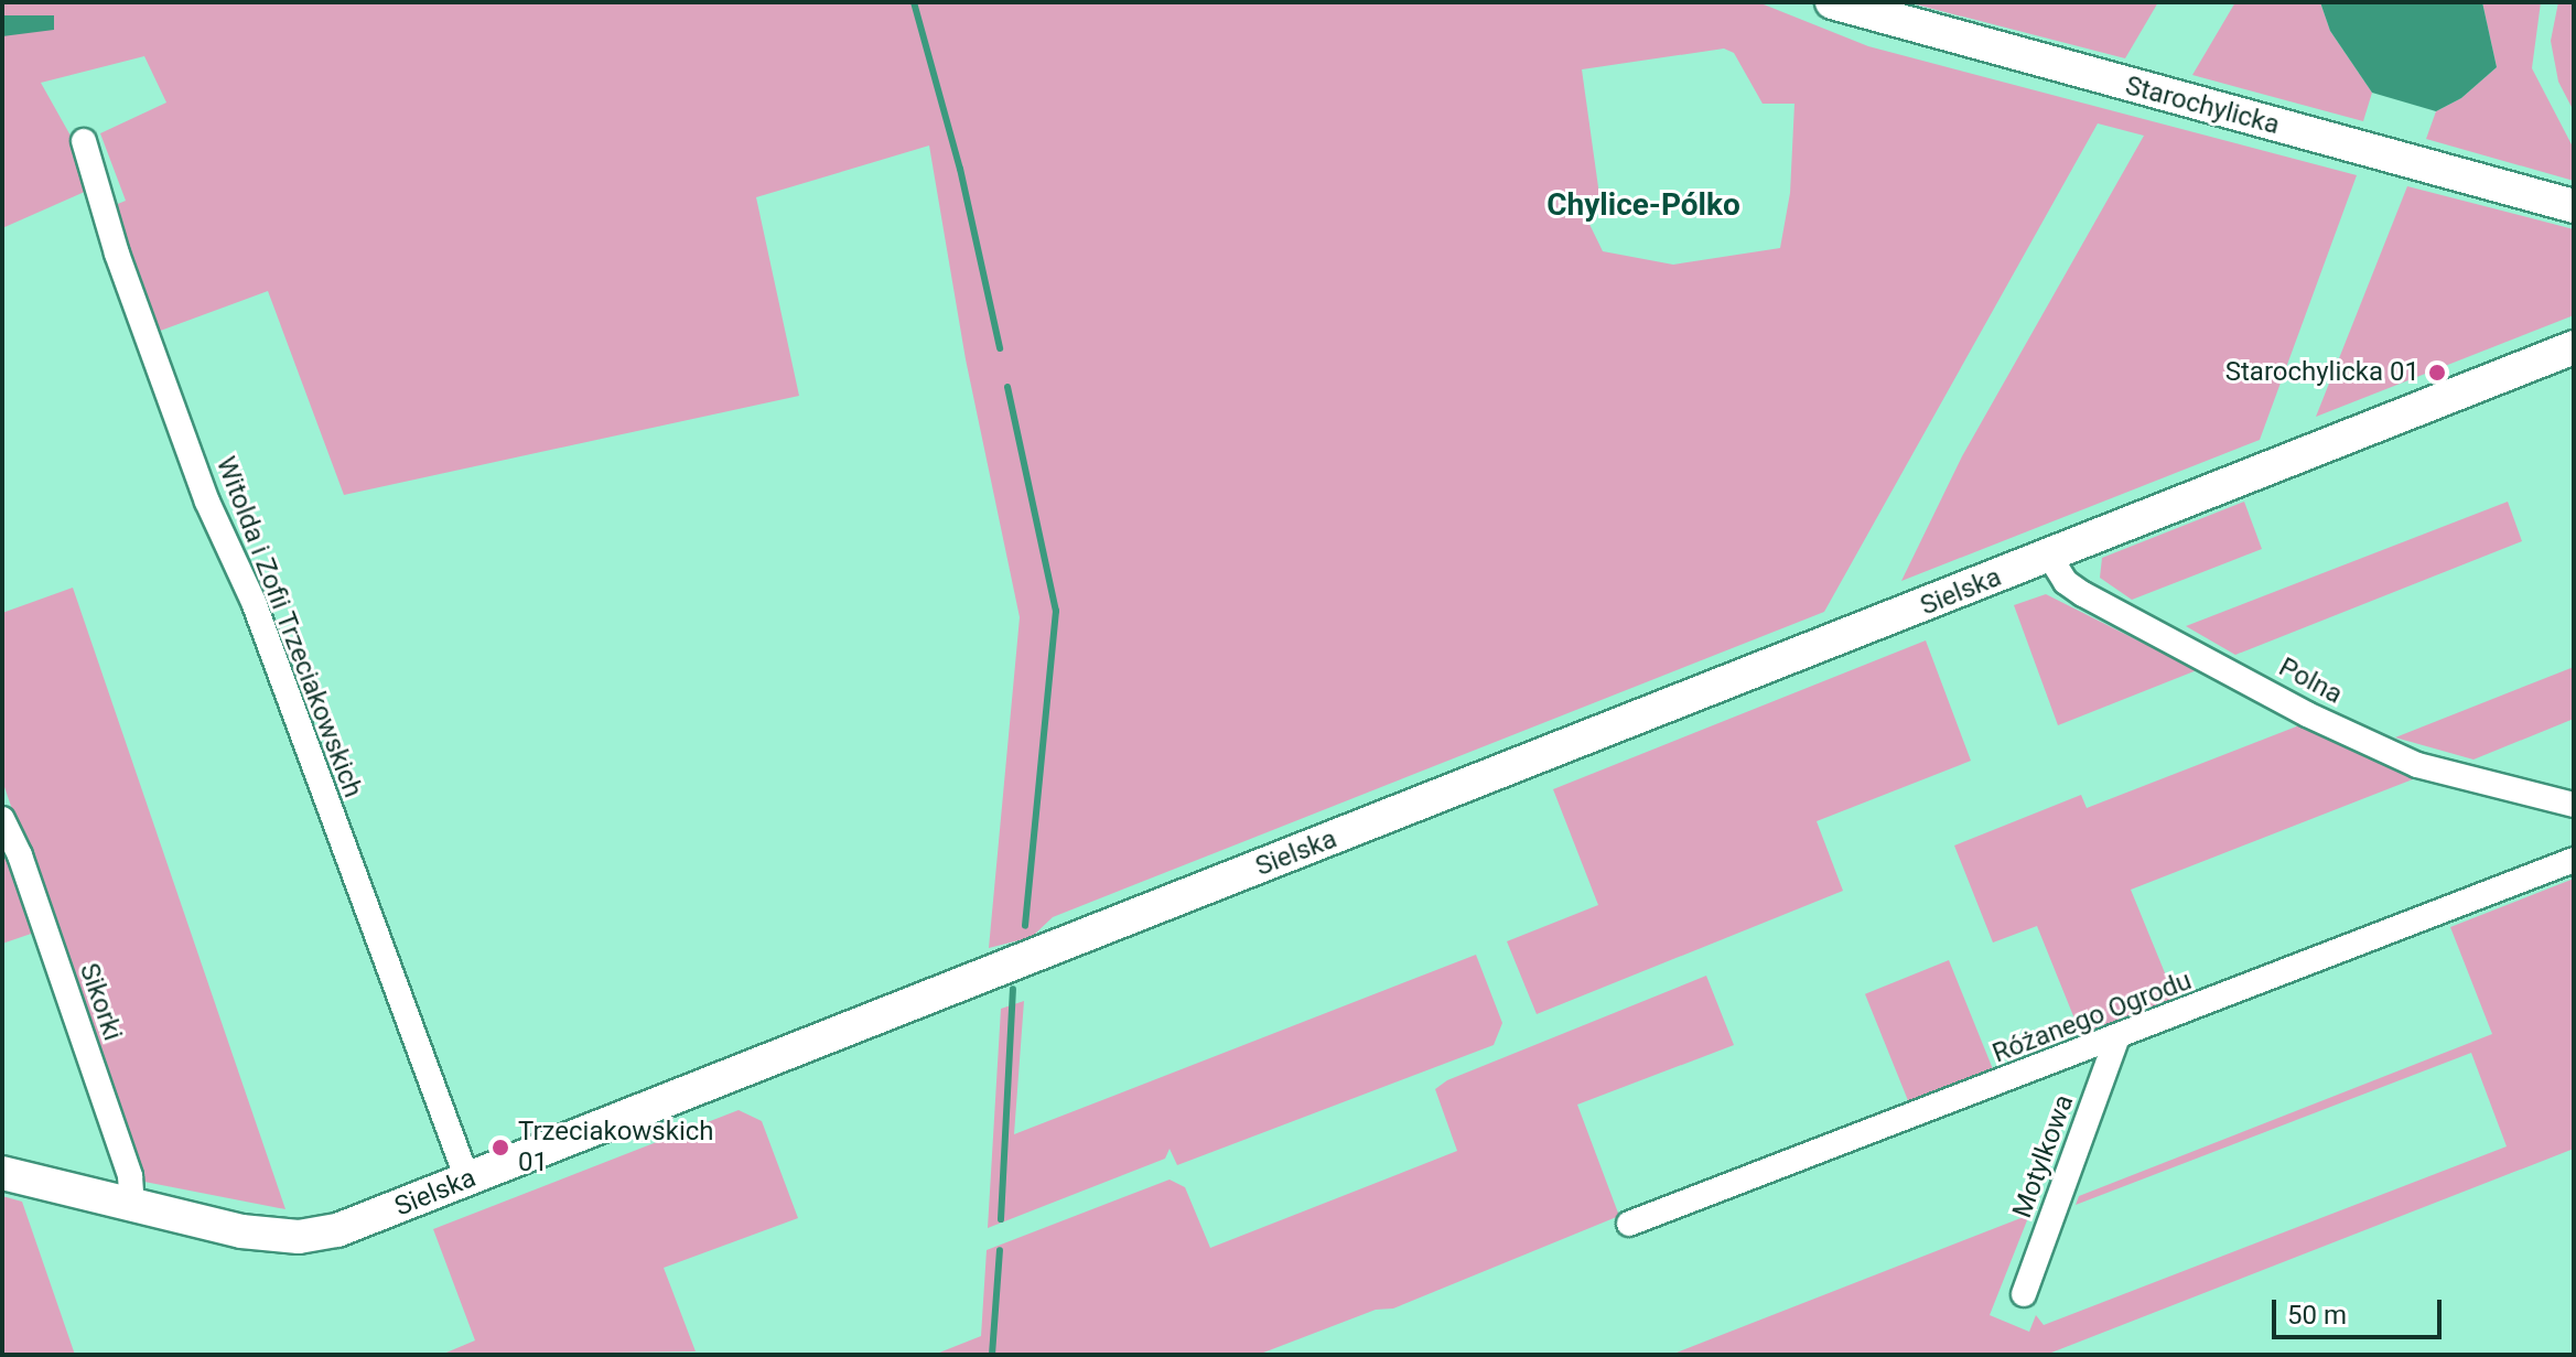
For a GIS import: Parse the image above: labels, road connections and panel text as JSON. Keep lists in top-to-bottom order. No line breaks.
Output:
{"streets":{"street":["Starochylicka","Sielska","Witolda i Zofii Trzeciakowskich","Polna","Sikorki","Różanego Ogrodu","Motylkowa"]},"crossings":[["Sielska","Witolda i Zofii Trzeciakowskich"],["Sielska","Polna"],["Sielska","Sikorki"],["Różanego Ogrodu","Motylkowa"]],"districts":["Chylice-Pólko"],"places":["Starochylicka 01","Trzeciakowskich 01"],"scale_bar":"50 m"}
